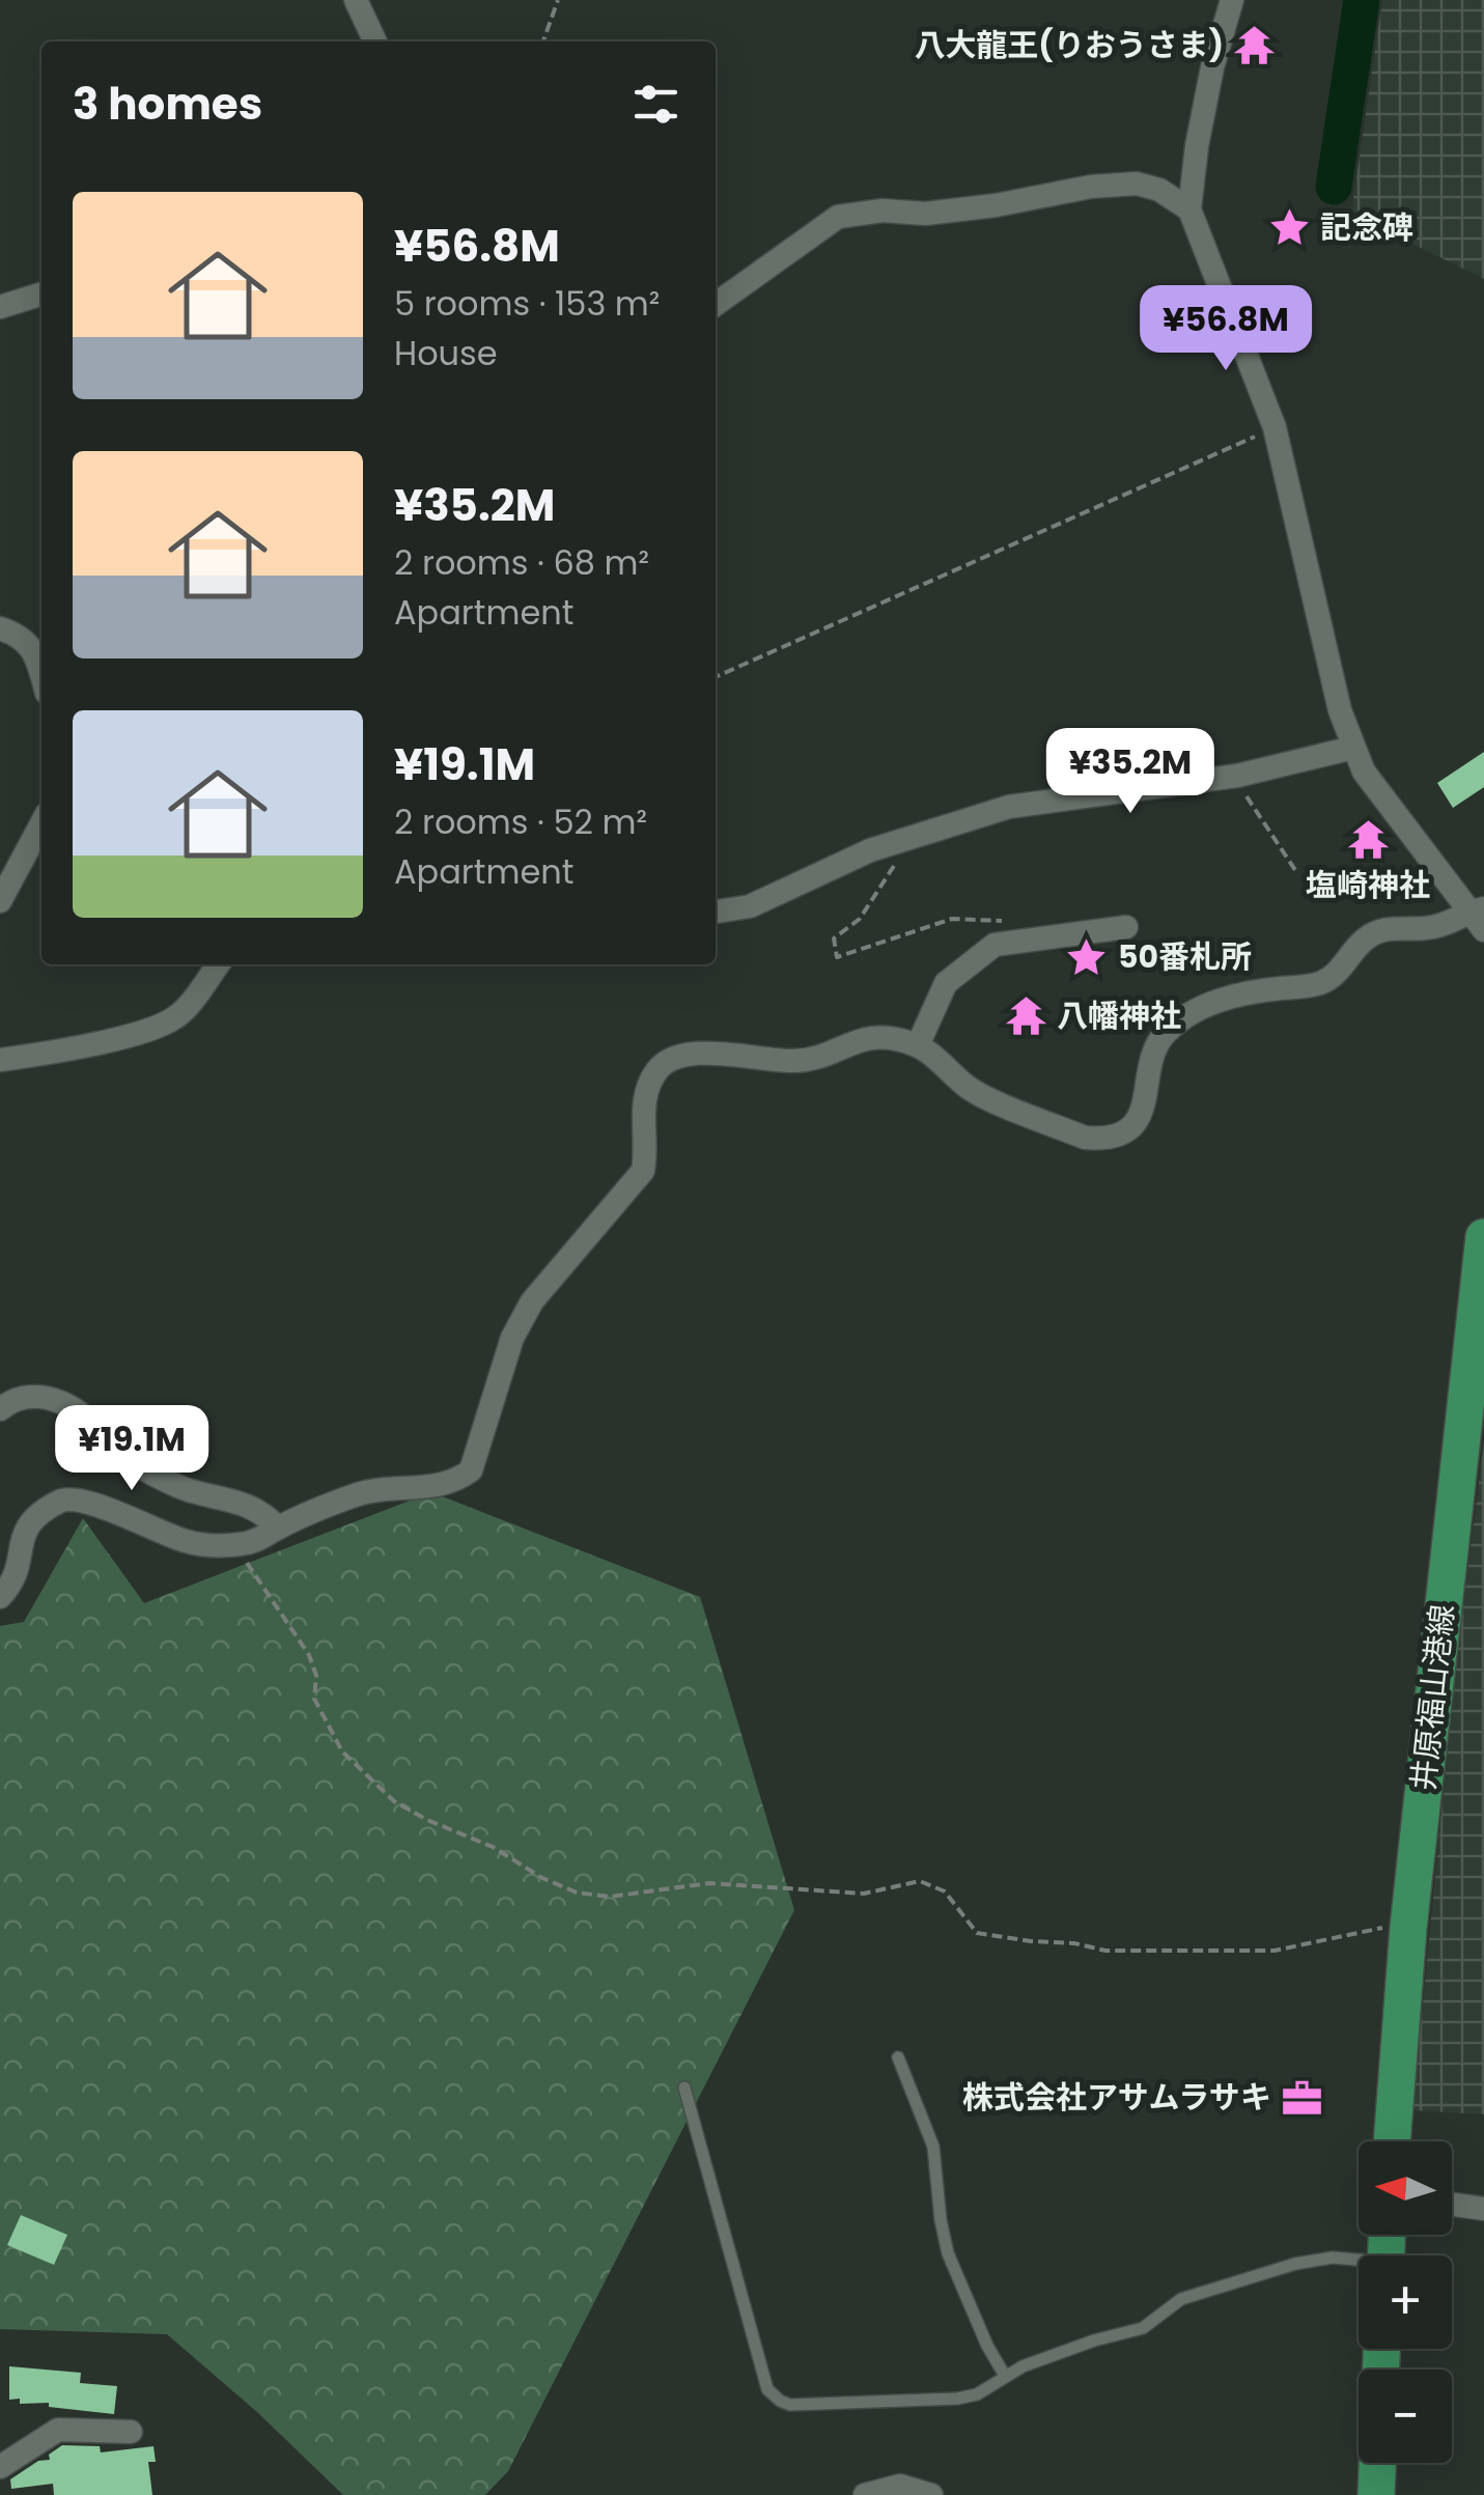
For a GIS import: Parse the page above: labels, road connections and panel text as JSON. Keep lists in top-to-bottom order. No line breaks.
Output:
{"streets":{"main road":["井原福山港線"]},"places":{"temple":["八大龍王(りおうさま)","塩崎神社","八幡神社"],"place":["記念碑","50番札所"],"office":["株式会社アサムラサキ"]},"north":"left","page":{"heading":"3 homes","list":[{"name":"¥56.8M","note":"5 rooms · 153 m² · House"},{"name":"¥35.2M","note":"2 rooms · 68 m² · Apartment"},{"name":"¥19.1M","note":"2 rooms · 52 m² · Apartment"}],"price":["¥56.8M","¥35.2M","¥19.1M"],"map_buttons":["+","−"]}}
